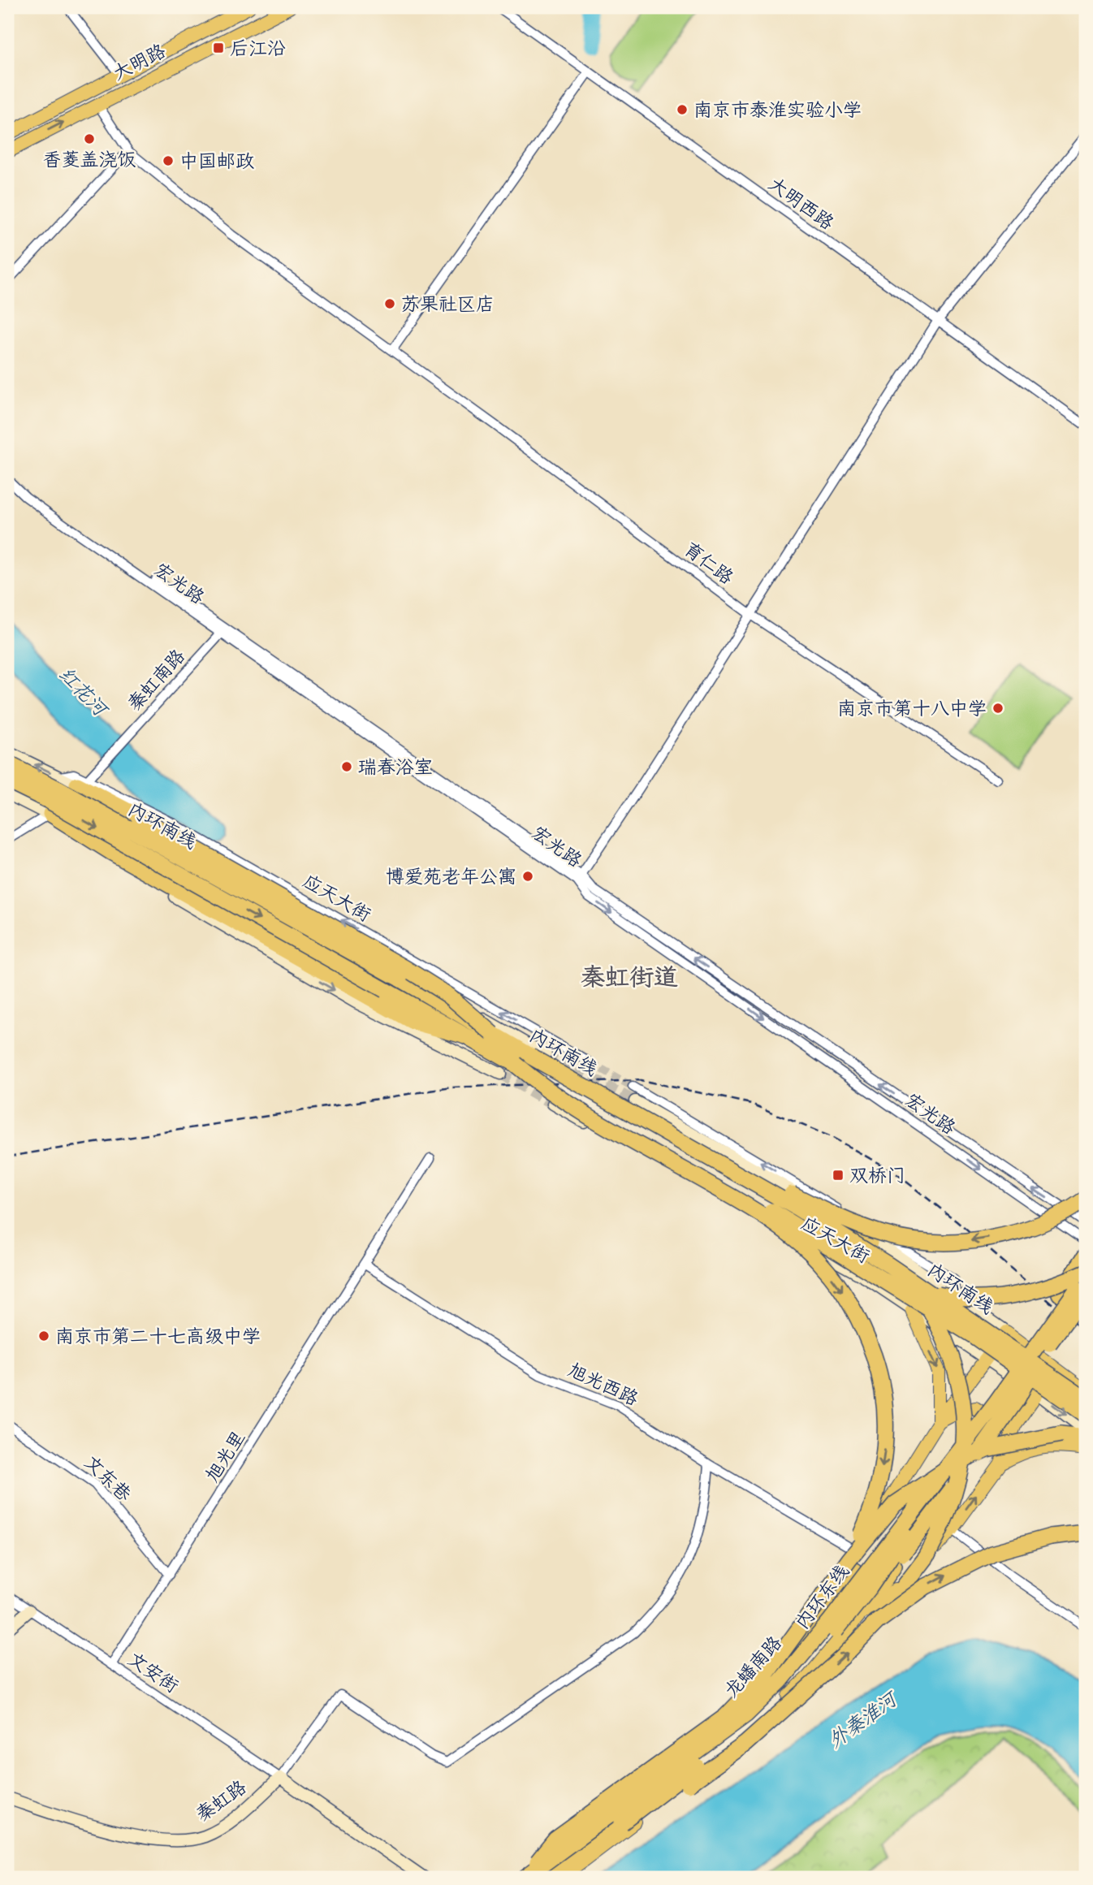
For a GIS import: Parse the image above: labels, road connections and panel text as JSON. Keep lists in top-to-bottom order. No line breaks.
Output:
{"streets":{"highway":["内环南线","内环东线"],"main road":["大明路","应天大街","龙蟠南路"],"street":["大明西路","育仁路","宏光路","秦虹南路","旭光西路","旭光里","文东巷","文安街","秦虹路"]},"crossings":[["大明路","育仁路"],["宏光路","秦虹南路"],["秦虹南路","应天大街"],["内环南线","应天大街"],["旭光西路","旭光里"],["旭光里","文东巷"],["旭光里","文安街"],["文安街","秦虹路"]],"districts":["秦虹街道"],"water":["红花河","外秦淮河"],"places":{"transit":["后江沿","双桥门"],"other":["南京市泰淮实验小学","香菱盖浇饭","中国邮政","苏果社区店","南京市第十八中学","瑞春浴室","博爱苑老年公寓","南京市第二十七高级中学"]}}
